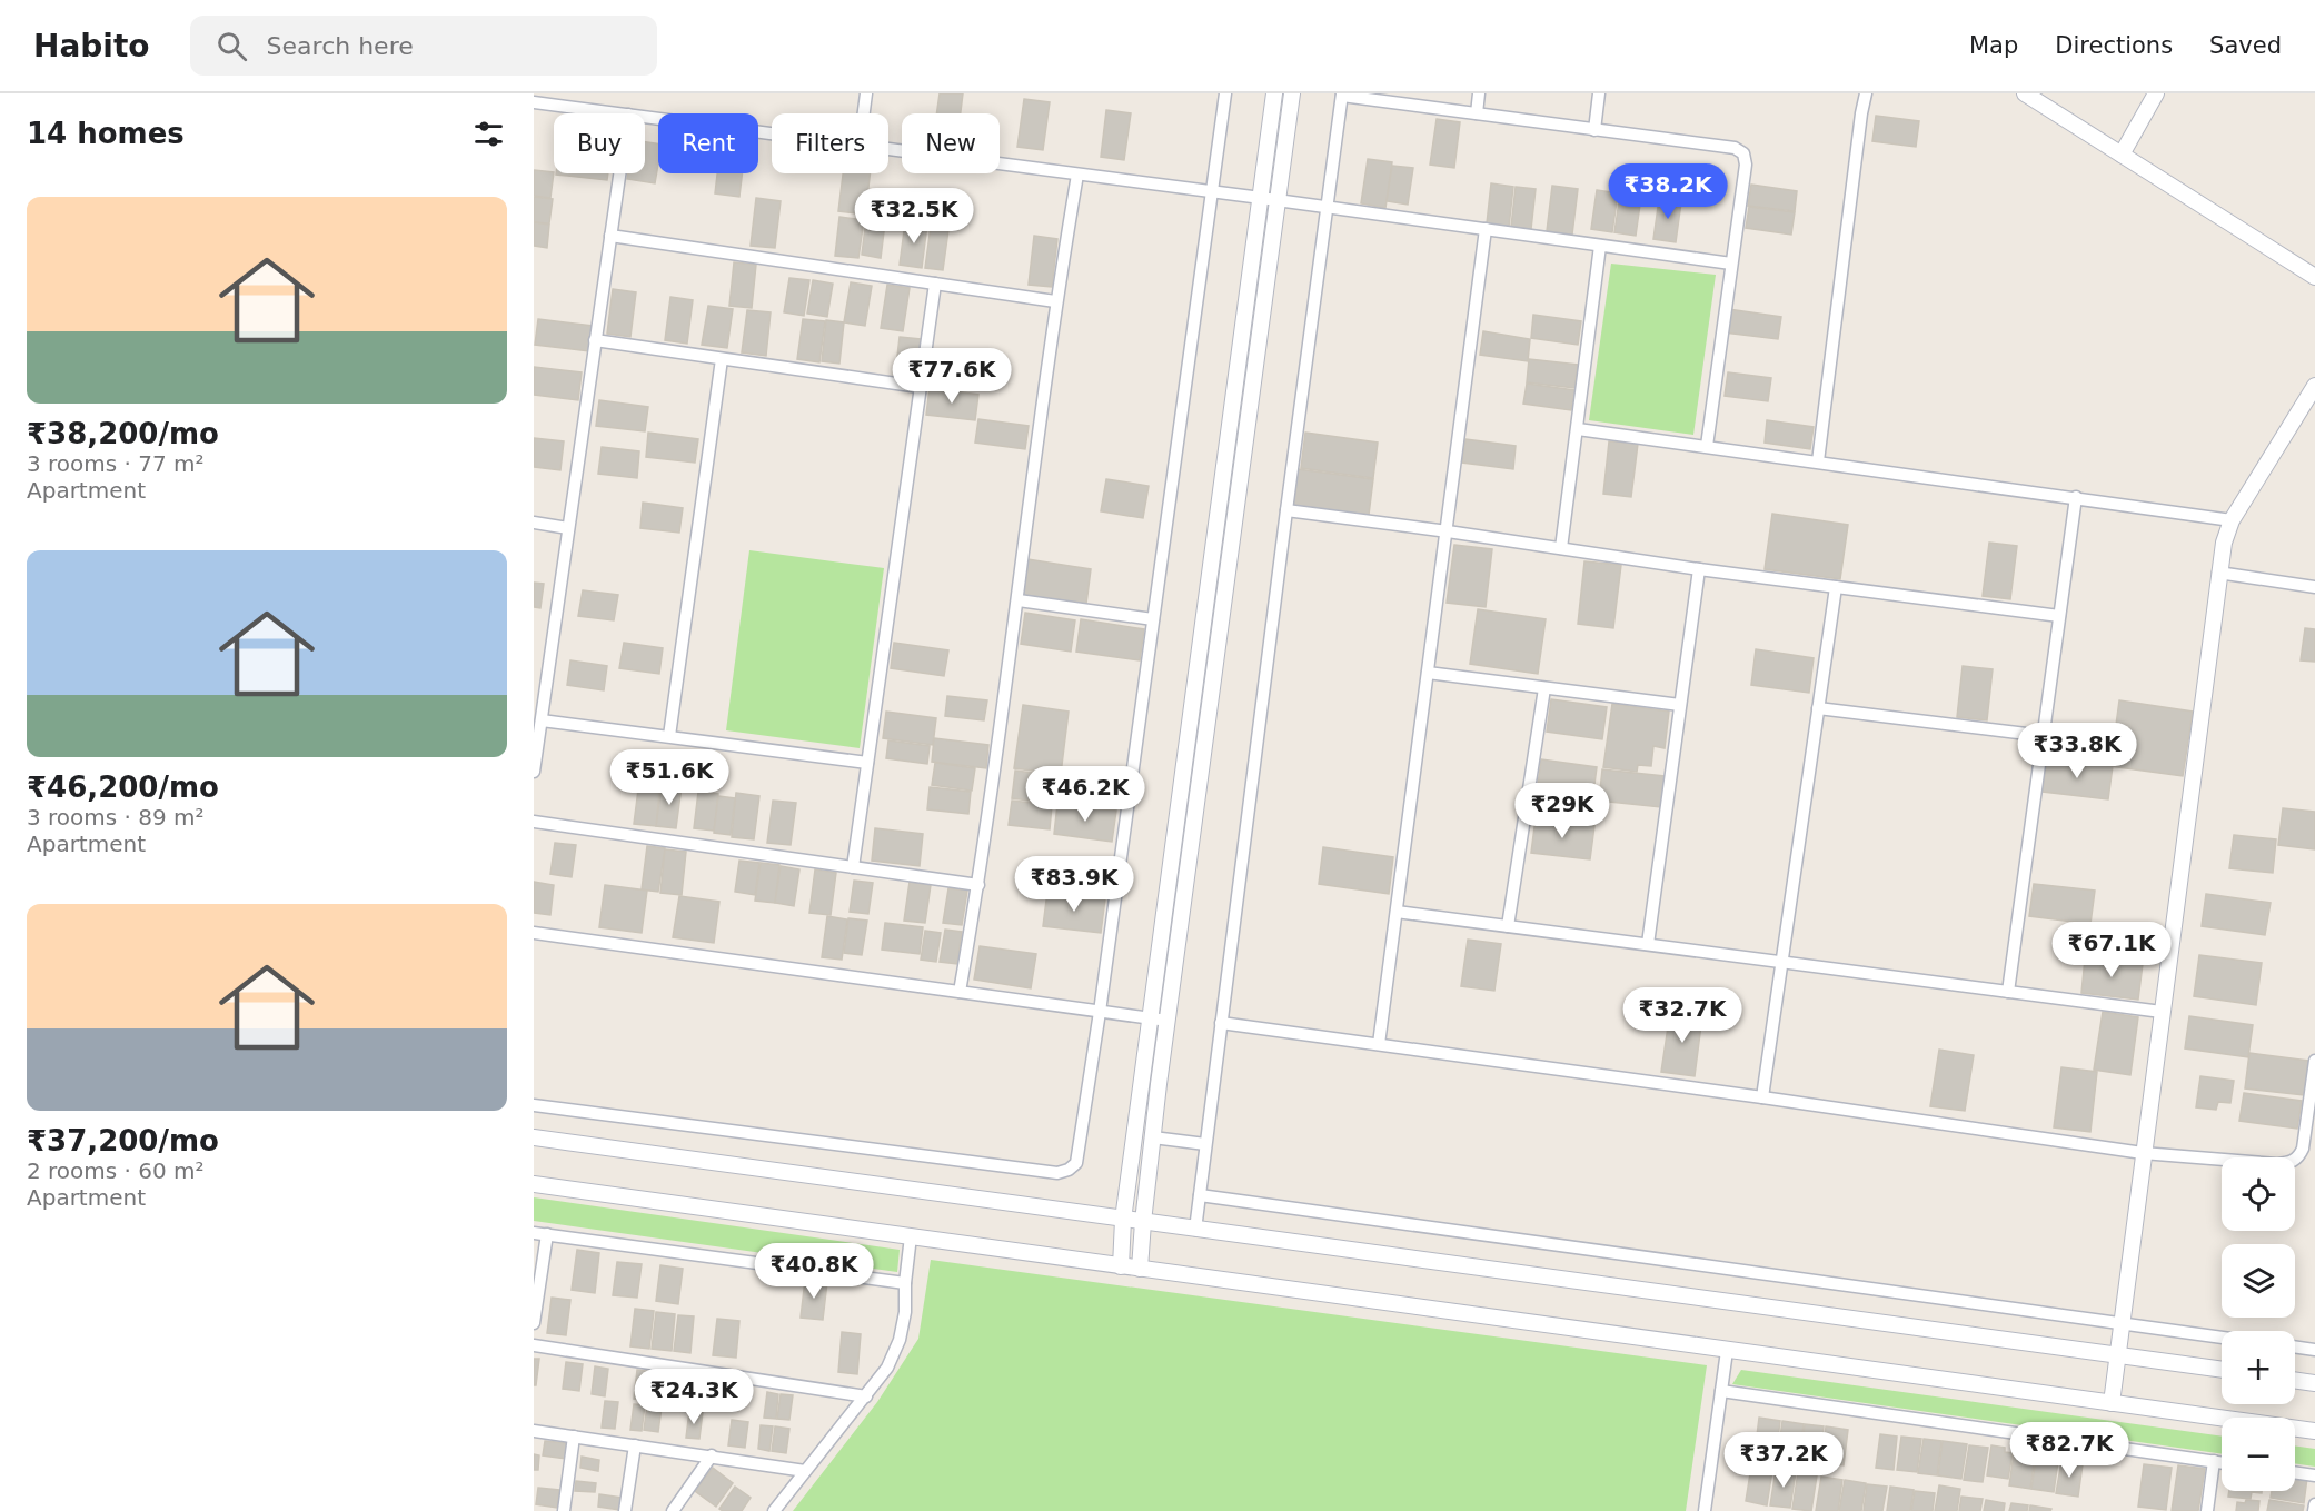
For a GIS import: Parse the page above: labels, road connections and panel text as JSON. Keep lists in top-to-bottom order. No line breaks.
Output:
{"page":{"header":"Habito","search":"Search here","nav":["Map","Directions","Saved"],"heading":"14 homes","chip":["Buy","Rent","Filters","New"],"price":["₹38.2K","₹32.5K","₹77.6K","₹33.8K","₹51.6K","₹46.2K","₹29K","₹83.9K","₹67.1K","₹32.7K","₹40.8K","₹24.3K","₹82.7K","₹37.2K"],"list":[{"name":"₹38,200/mo","note":"3 rooms · 77 m² · Apartment"},{"name":"₹46,200/mo","note":"3 rooms · 89 m² · Apartment"},{"name":"₹37,200/mo","note":"2 rooms · 60 m² · Apartment"}],"map_buttons":["+","−"]}}
